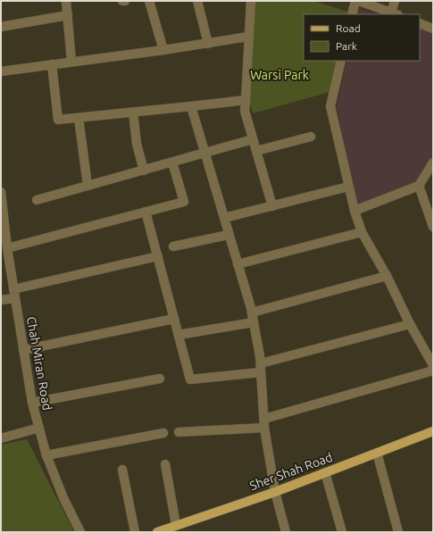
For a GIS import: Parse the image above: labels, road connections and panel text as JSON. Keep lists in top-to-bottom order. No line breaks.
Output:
{"streets":{"main road":["Sher Shah Road"],"street":["Chah Miran Road"]},"parks":["Warsi Park"],"legend":["Road","Park"]}
